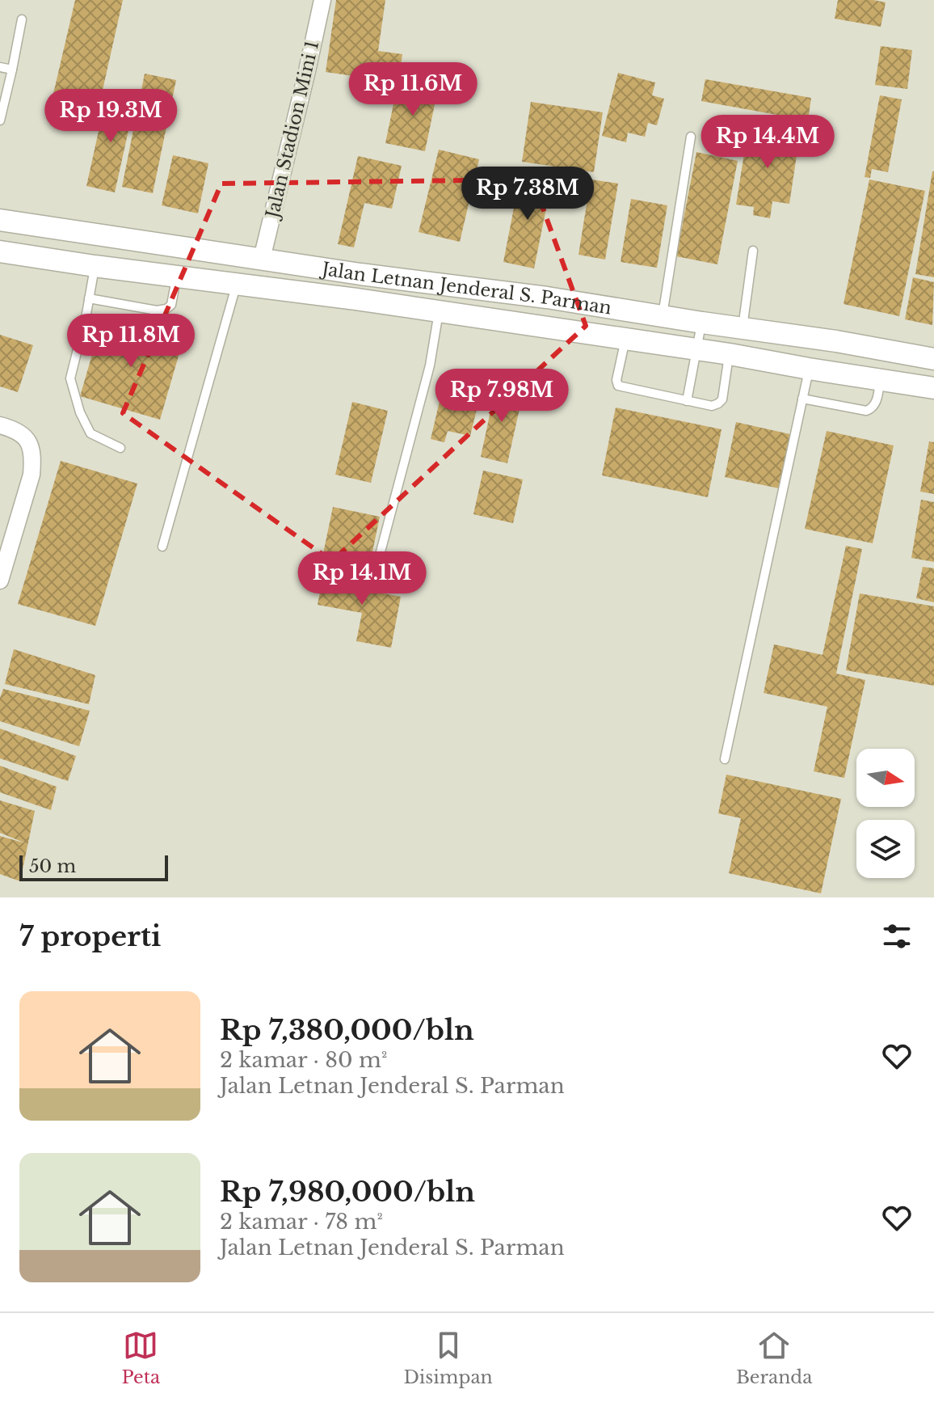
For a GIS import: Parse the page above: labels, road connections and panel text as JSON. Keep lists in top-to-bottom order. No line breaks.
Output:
{"streets":{"street":["Jalan Stadion Mini 1","Jalan Letnan Jenderal S. Parman"]},"crossings":[["Jalan Stadion Mini 1","Jalan Letnan Jenderal S. Parman"]],"scale_bar":"50 m","north":"right","page":{"price":["Rp 11.6M","Rp 19.3M","Rp 14.4M","Rp 7.38M","Rp 11.8M","Rp 7.98M","Rp 14.1M"],"scale":"50 m","heading":"7 properti","list":[{"name":"Rp 7,380,000/bln","note":"2 kamar · 80 m² · Jalan Letnan Jenderal S. Parman"},{"name":"Rp 7,980,000/bln","note":"2 kamar · 78 m² · Jalan Letnan Jenderal S. Parman"}],"tabs":["Peta","Disimpan","Beranda"]}}
